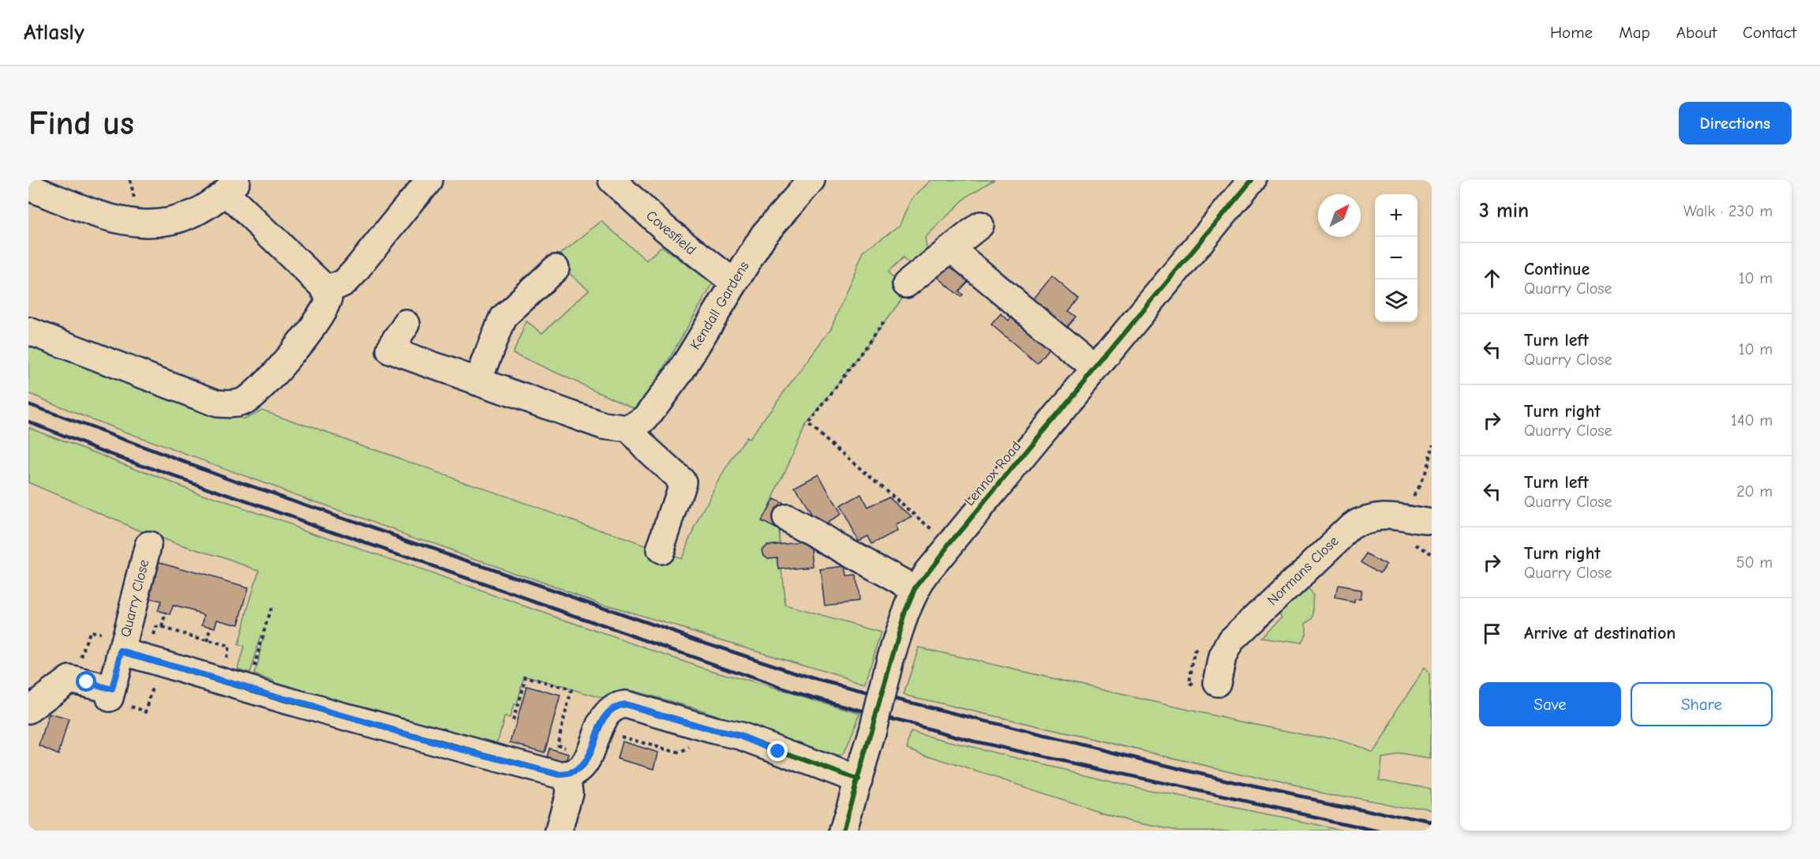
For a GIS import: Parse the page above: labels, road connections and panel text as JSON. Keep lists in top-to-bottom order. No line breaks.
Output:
{"streets":{"street":["Covesfield","Kendall Gardens","Lennox Road","Normans Close","Quarry Close"]},"crossings":[["Covesfield","Kendall Gardens"]],"north":"top right","page":{"header":"Atlasly","nav":["Home","Map","About","Contact"],"buttons":["Directions",["Save","Share"]],"title":"Find us","heading":["3 min","Walk · 230 m"],"map_buttons":["+","−"],"list":[["Continue","Quarry Close","10 m"],["Turn left","Quarry Close","10 m"],["Turn right","Quarry Close","140 m"],["Turn left","Quarry Close","20 m"],["Turn right","Quarry Close","50 m"],"Arrive at destination"]}}
